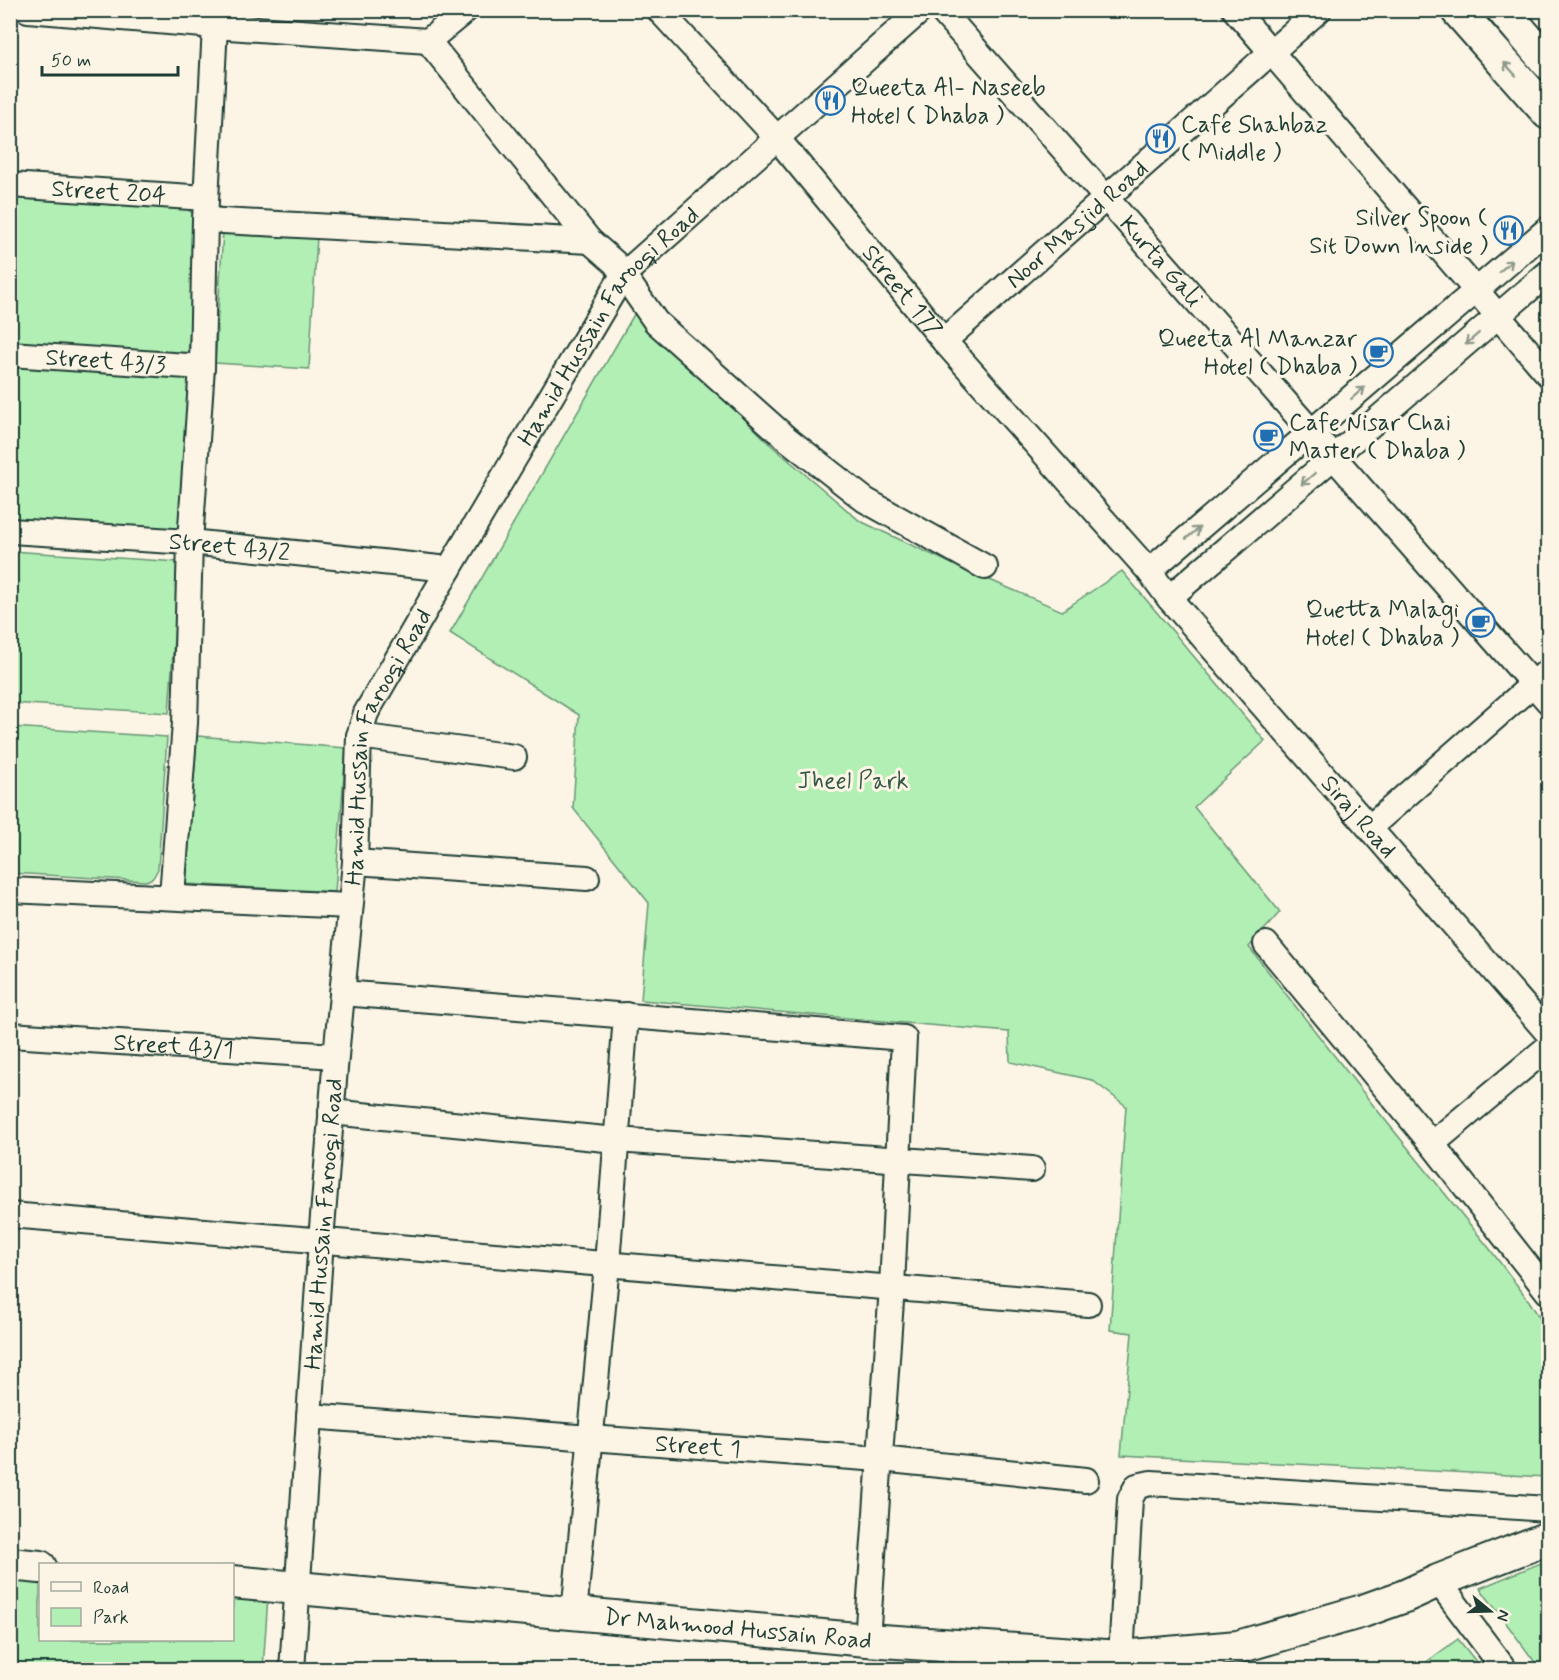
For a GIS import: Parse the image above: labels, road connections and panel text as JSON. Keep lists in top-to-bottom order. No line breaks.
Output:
{"streets":{"main road":["Dr Mahmood Hussain Road"],"street":["Street 204","Noor Masjid Road","Kurta Gali","Street 177","Hamid Hussain Farooqi Road","Street 43/3","Street 43/2","Siraj Road","Street 43/1","Street 1"]},"crossings":[["Noor Masjid Road","Kurta Gali"],["Noor Masjid Road","Street 177"],["Street 177","Hamid Hussain Farooqi Road"],["Street 177","Siraj Road"],["Hamid Hussain Farooqi Road","Street 43/2"],["Hamid Hussain Farooqi Road","Street 43/1"],["Hamid Hussain Farooqi Road","Street 1"],["Hamid Hussain Farooqi Road","Dr Mahmood Hussain Road"]],"parks":["Jheel Park"],"places":{"restaurant":["Queeta Al- Naseeb Hotel ( Dhaba )","Cafe Shahbaz ( Middle )","Silver Spoon ( Sit Down Inside )"],"cafe":["Queeta Al Manzar Hotel ( Dhaba )","Cafe Nisar Chai Master ( Dhaba )","Quetta Malagi Hotel ( Dhaba )"]},"legend":["Road","Park"],"scale_bar":"50 m","north":"right"}
